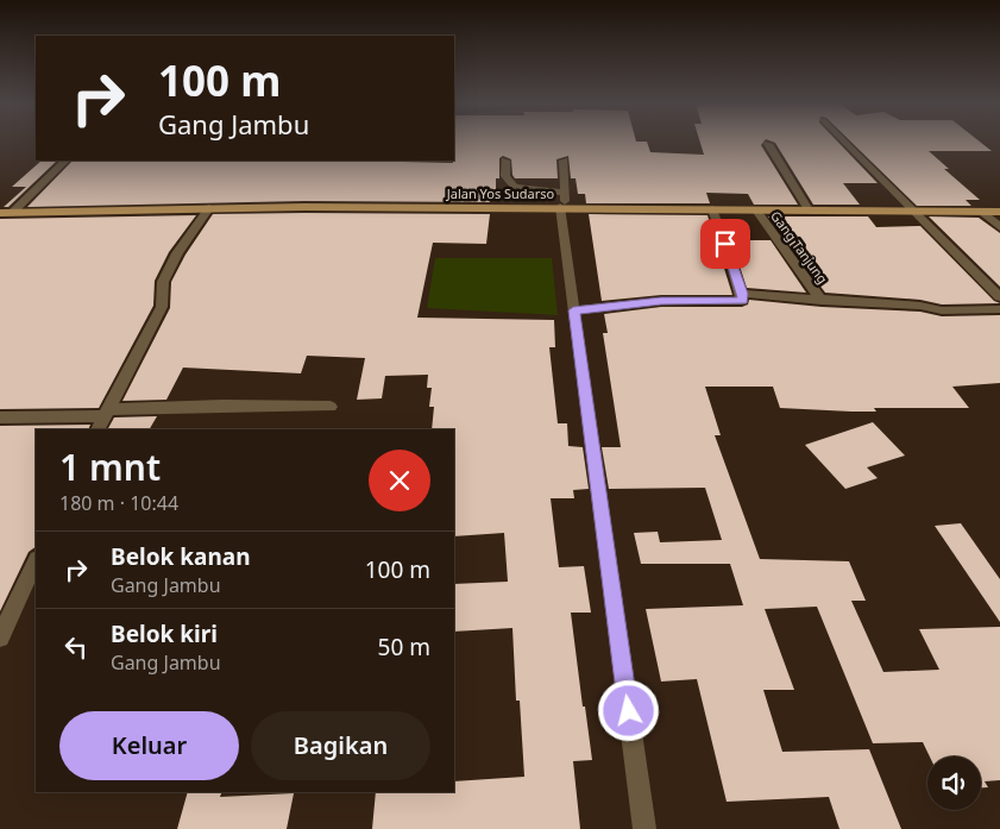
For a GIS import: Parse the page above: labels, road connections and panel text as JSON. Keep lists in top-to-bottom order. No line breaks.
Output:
{"streets":{"main road":["Jalan Yos Sudarso"],"street":["Gang Tanjung"]},"crossings":[["Jalan Yos Sudarso","Gang Tanjung"]],"page":{"turn":["100 m","Gang Jambu"],"heading":["1 mnt","180 m · 10:44"],"list":[{"name":"Belok kanan","note":"Gang Jambu","value":"100 m"},{"name":"Belok kiri","note":"Gang Jambu","value":"50 m"}],"buttons":["Keluar","Bagikan"]}}
